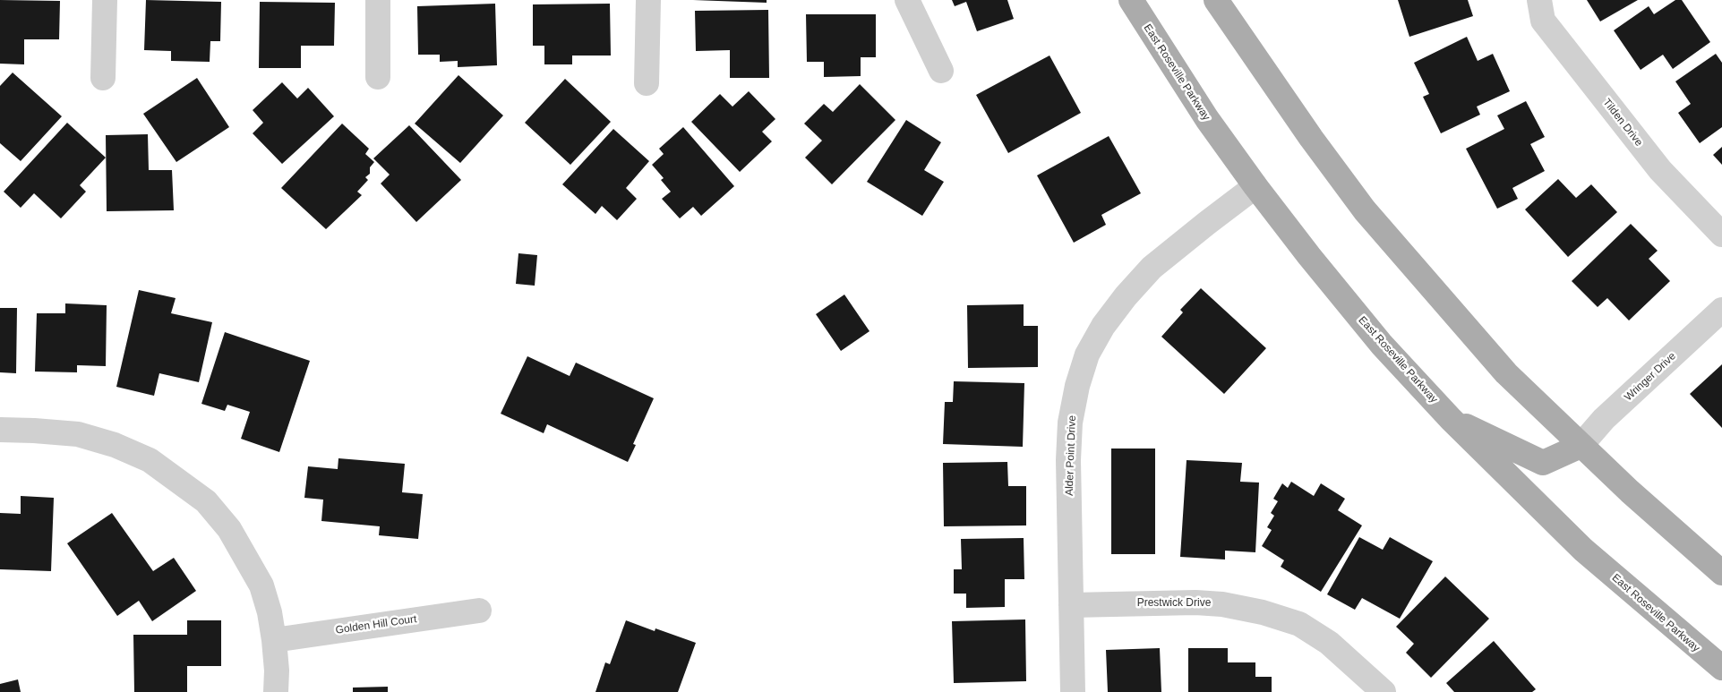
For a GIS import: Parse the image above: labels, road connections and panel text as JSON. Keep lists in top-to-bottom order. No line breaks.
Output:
{"streets":{"main road":["East Roseville Parkway"],"street":["Tilden Drive","Wringer Drive","Alder Point Drive","Prestwick Drive","Golden Hill Court"]},"crossings":[["East Roseville Parkway","Alder Point Drive"],["Alder Point Drive","Prestwick Drive"]]}
